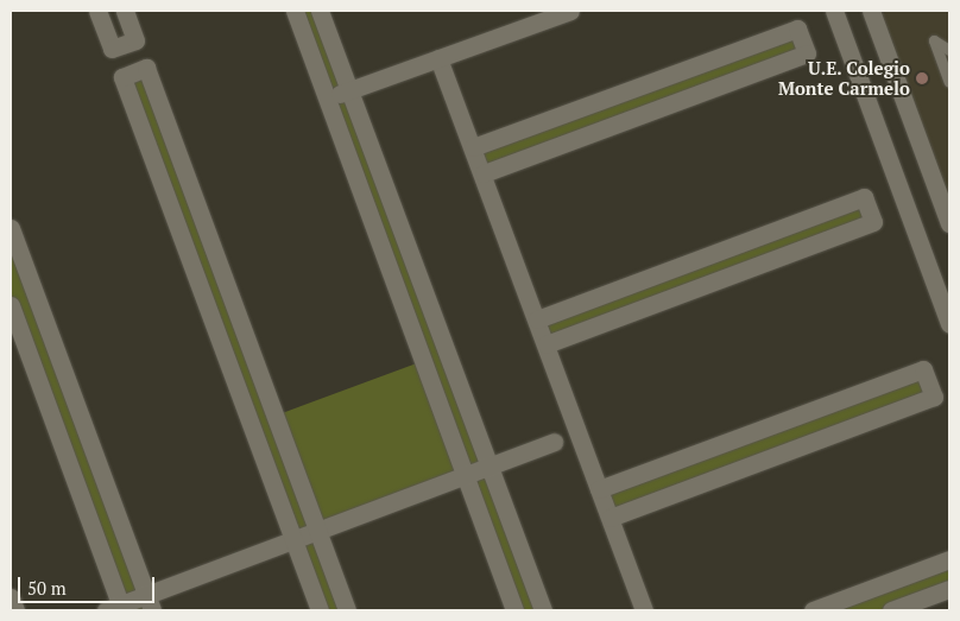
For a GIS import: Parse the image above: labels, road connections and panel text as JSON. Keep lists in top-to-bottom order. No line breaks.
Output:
{"places":["U.E. Colegio Monte Carmelo"],"scale_bar":"50 m"}
